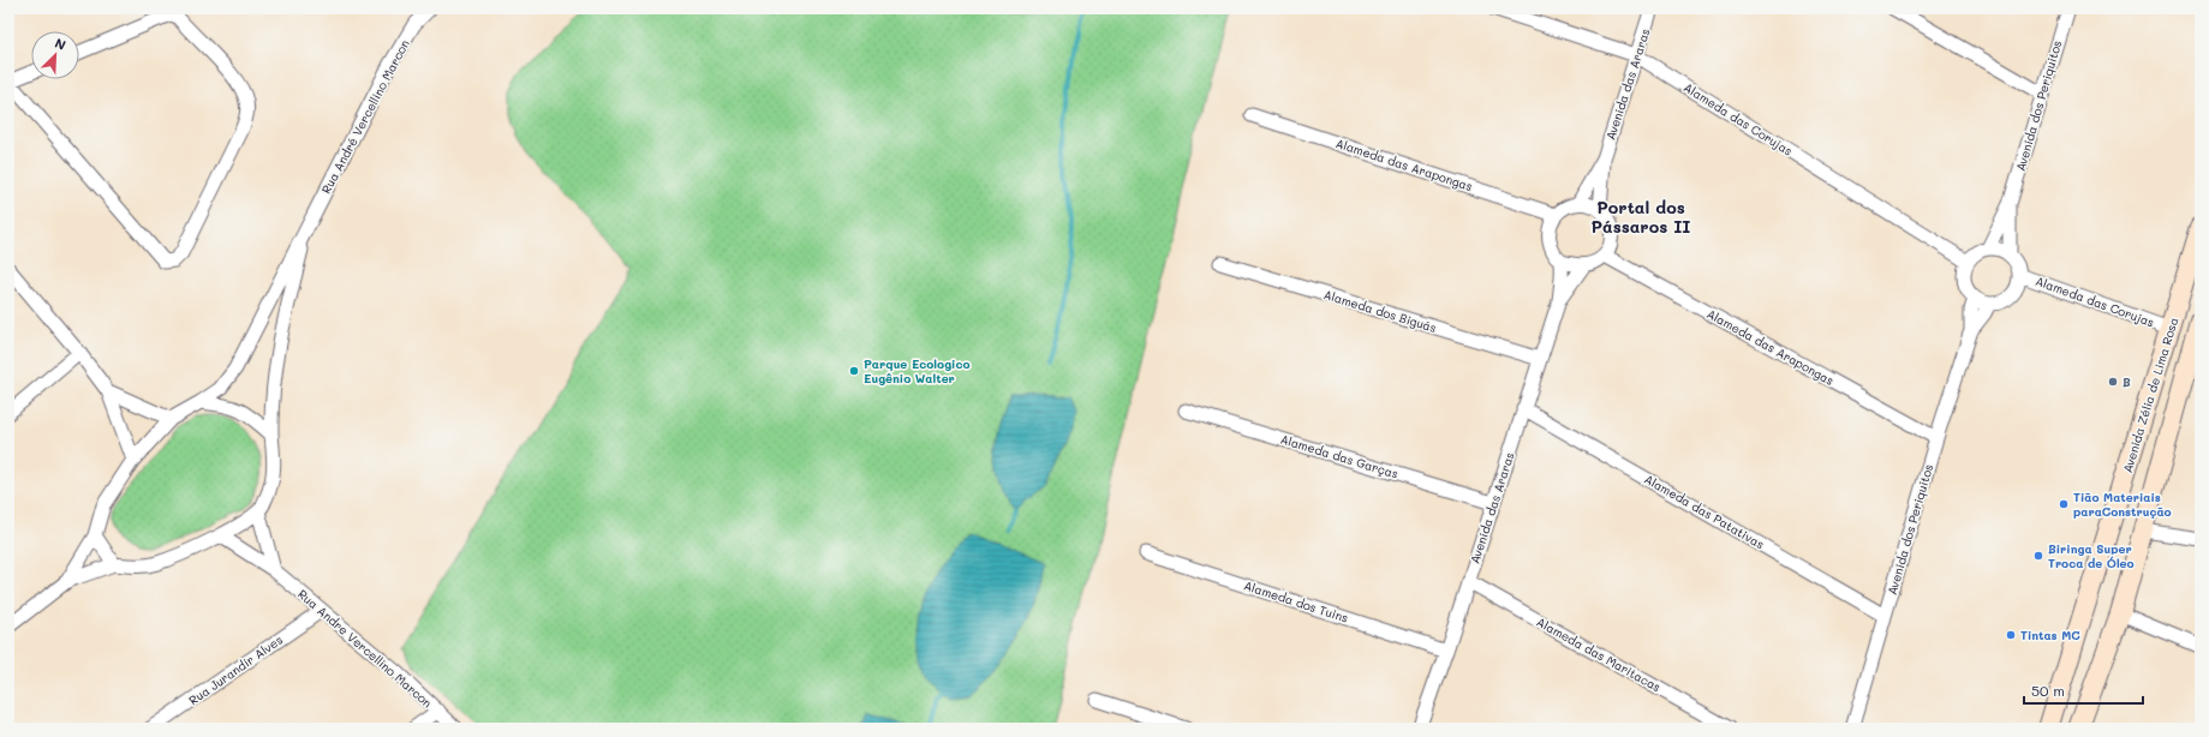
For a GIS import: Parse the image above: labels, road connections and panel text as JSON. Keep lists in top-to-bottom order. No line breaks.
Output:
{"streets":{"main road":["Avenida Zélia de Lima Rosa"],"street":["Avenida das Araras","Avenida dos Periquitos","Rua André Vercellino Marcon","Alameda das Corujas","Alameda das Arapongas","Alameda dos Biguás","Alameda das Garças","Alameda das Patativas","Alameda dos Tuins","Rua Andre Vercellino Marcon","Alameda das Maritacas","Rua Jurandir Alves"]},"crossings":[["Avenida das Araras","Alameda das Corujas"],["Avenida das Araras","Alameda dos Biguás"],["Avenida das Araras","Alameda das Garças"],["Avenida das Araras","Alameda das Patativas"],["Avenida das Araras","Alameda dos Tuins"],["Avenida das Araras","Alameda das Maritacas"],["Avenida dos Periquitos","Alameda das Arapongas"],["Avenida dos Periquitos","Alameda das Patativas"],["Rua André Vercellino Marcon","Rua Andre Vercellino Marcon"],["Alameda das Corujas","Avenida Zélia de Lima Rosa"],["Rua Andre Vercellino Marcon","Rua Jurandir Alves"]],"districts":["Portal dos Pássaros II"],"places":["Parque Ecologico Eugênio Walter","B","Tião Materiais paraConstrução","Biringa Super Troca de Óleo","Tintas MC"],"scale_bar":"50 m","north":"top right"}
